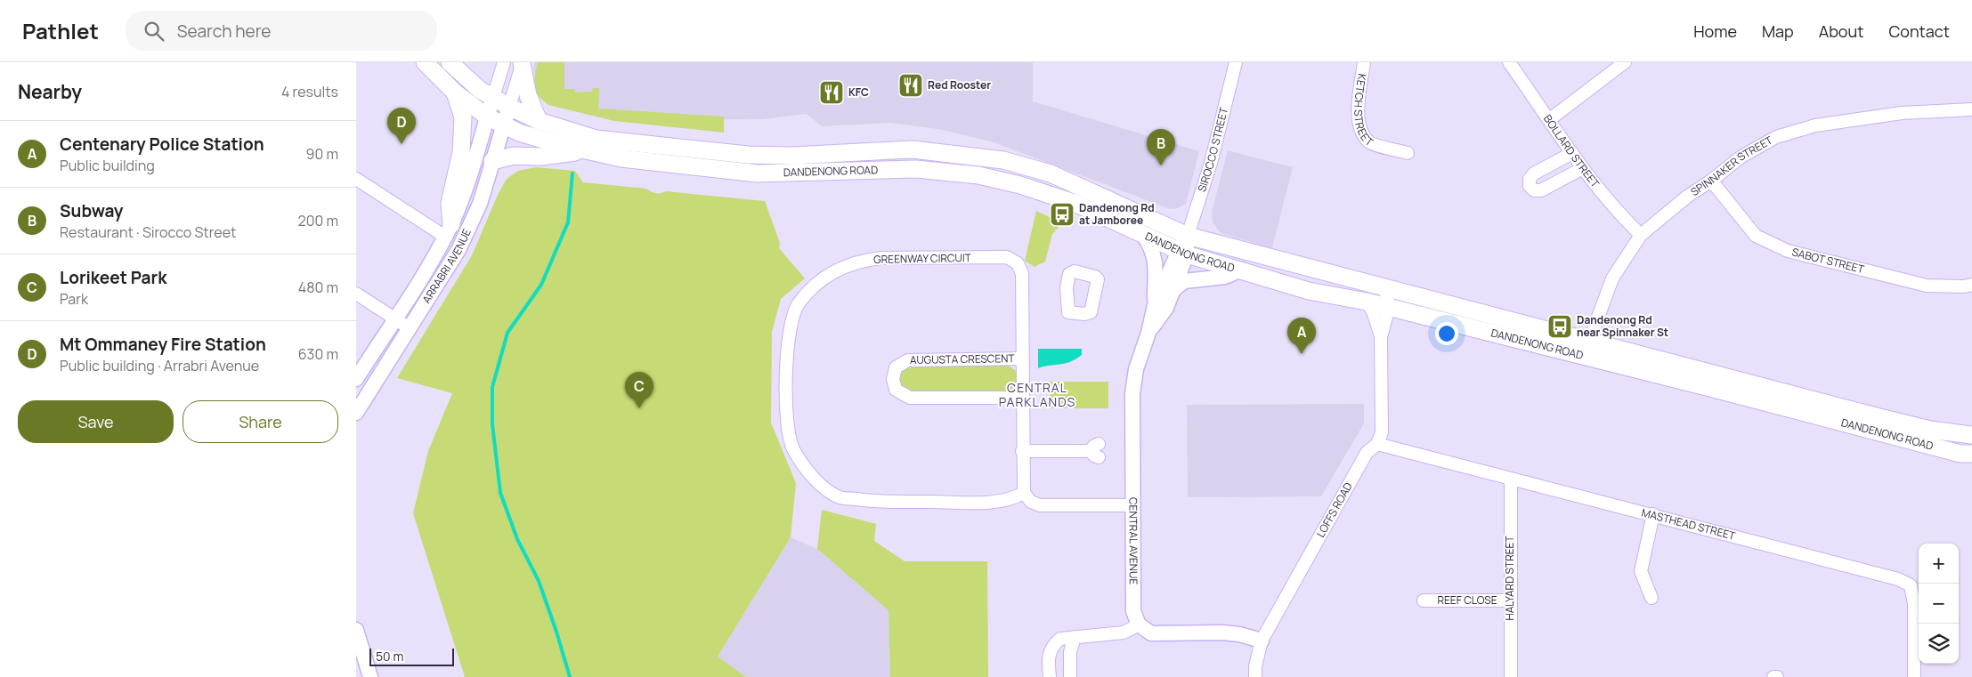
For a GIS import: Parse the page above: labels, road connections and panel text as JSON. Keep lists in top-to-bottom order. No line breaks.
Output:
{"streets":{"main road":["DANDENONG ROAD"],"street":["KETCH STREET","SIROCCO STREET","BOLLARD STREET","SPINNAKER STREET","GREENWAY CIRCUIT","SABOT STREET","ARRABRI AVENUE","AUGUSTA CRESCENT","LOFFS ROAD","MASTHEAD STREET","CENTRAL AVENUE","HALYARD STREET","REEF CLOSE"]},"crossings":[["SIROCCO STREET","DANDENONG ROAD"],["SIROCCO STREET","CENTRAL AVENUE"],["BOLLARD STREET","SPINNAKER STREET"],["SPINNAKER STREET","DANDENONG ROAD"],["SPINNAKER STREET","SABOT STREET"],["DANDENONG ROAD","ARRABRI AVENUE"],["DANDENONG ROAD","CENTRAL AVENUE"],["GREENWAY CIRCUIT","AUGUSTA CRESCENT"],["LOFFS ROAD","MASTHEAD STREET"],["MASTHEAD STREET","HALYARD STREET"],["HALYARD STREET","REEF CLOSE"]],"districts":["CENTRAL PARKLANDS"],"places":{"restaurant":["Red Rooster","KFC"],"bus stop":["Dandenong Rd at Jamboree","Dandenong Rd near Spinnaker St"]},"scale_bar":"50 m","page":{"header":"Pathlet","search":"Search here","nav":["Home","Map","About","Contact"],"heading":["Nearby","4 results"],"pins":["D","B","A","C"],"list":[{"mark":"A","name":"Centenary Police Station","note":"Public building","value":"90 m"},{"mark":"B","name":"Subway","note":"Restaurant · Sirocco Street","value":"200 m"},{"mark":"C","name":"Lorikeet Park","note":"Park","value":"480 m"},{"mark":"D","name":"Mt Ommaney Fire Station","note":"Public building · Arrabri Avenue","value":"630 m"}],"buttons":["Save","Share"],"map_buttons":["+","−"],"scale":"50 m"}}
